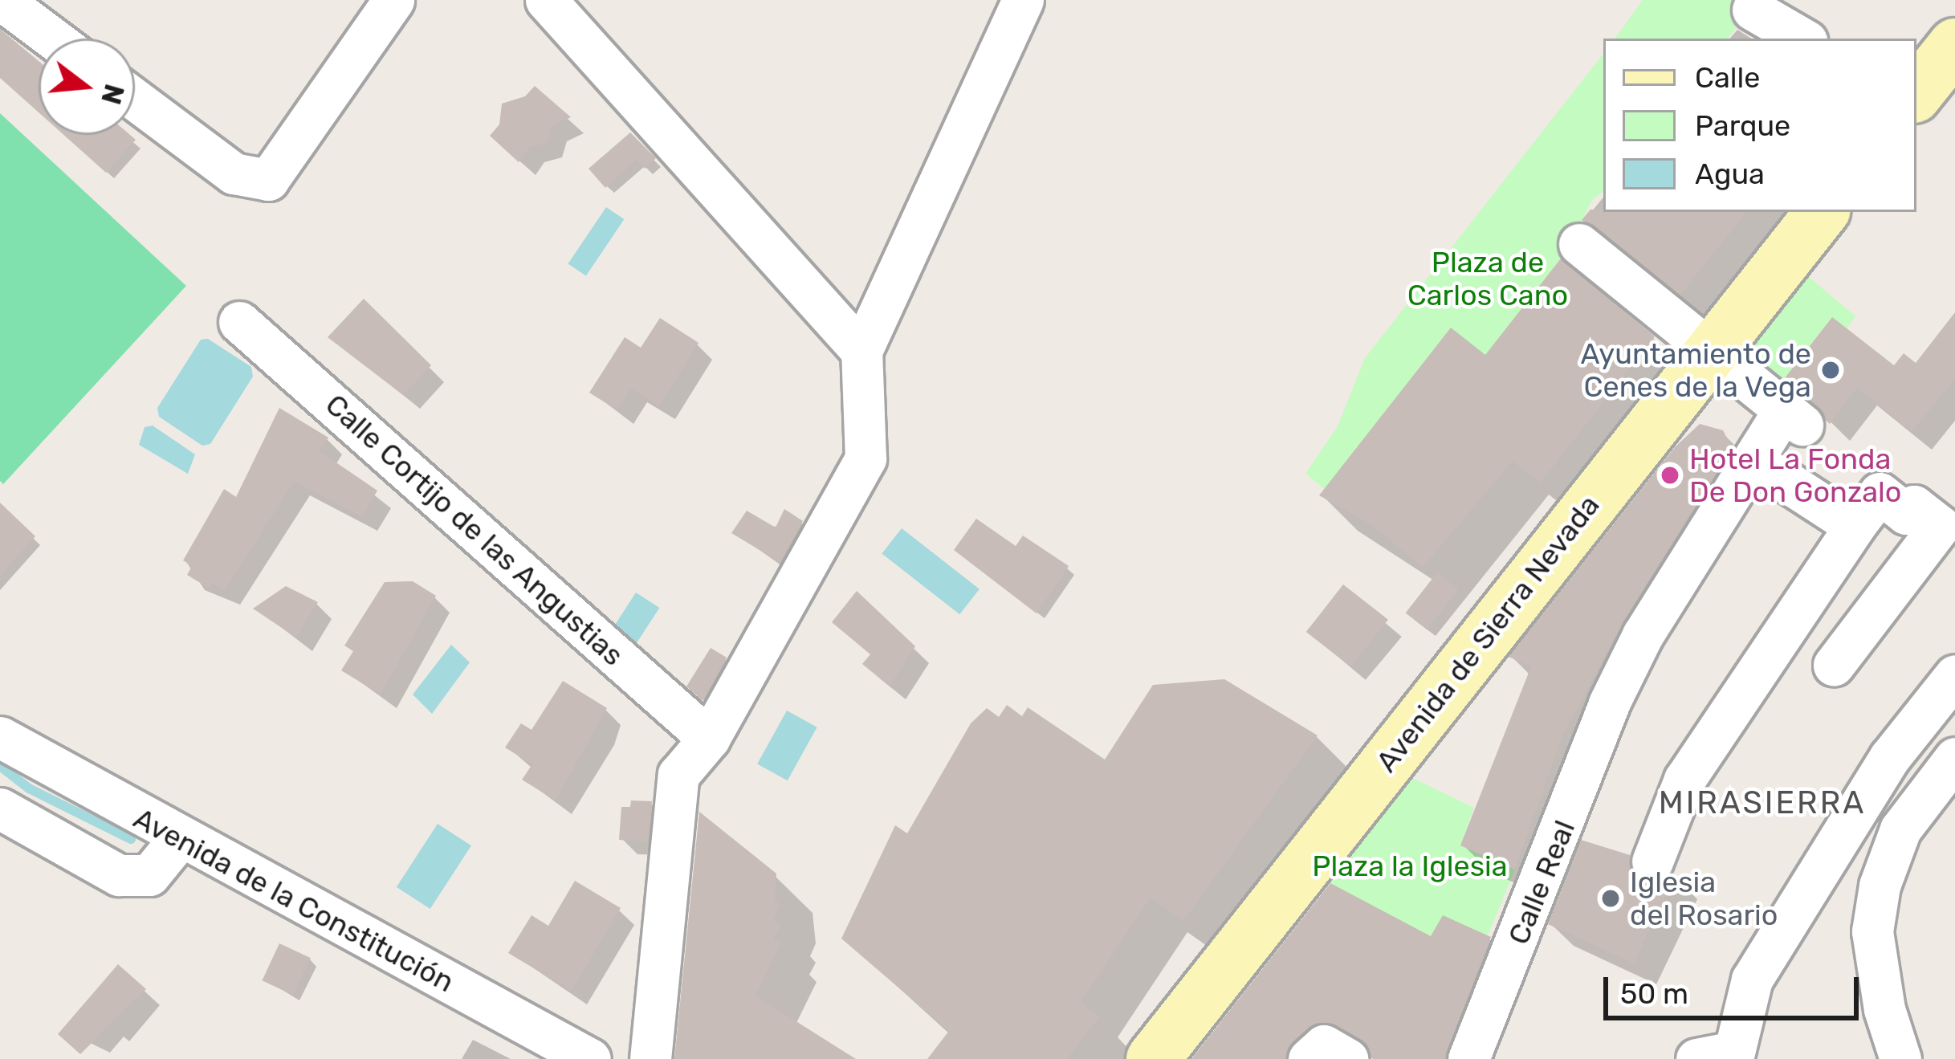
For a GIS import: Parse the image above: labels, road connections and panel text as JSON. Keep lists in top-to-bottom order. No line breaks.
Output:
{"streets":{"street":["Calle Cortijo de las Angustias","Avenida de Sierra Nevada","Calle Real","Avenida de la Constitución"]},"districts":["MIRASIERRA"],"parks":["Plaza de Carlos Cano","Plaza la Iglesia"],"places":["Ayuntamiento de Cenes de la Vega","Hotel La Fonda De Don Gonzalo","Iglesia del Rosario"],"legend":["Calle","Parque","Agua"],"scale_bar":"50 m","north":"right"}
